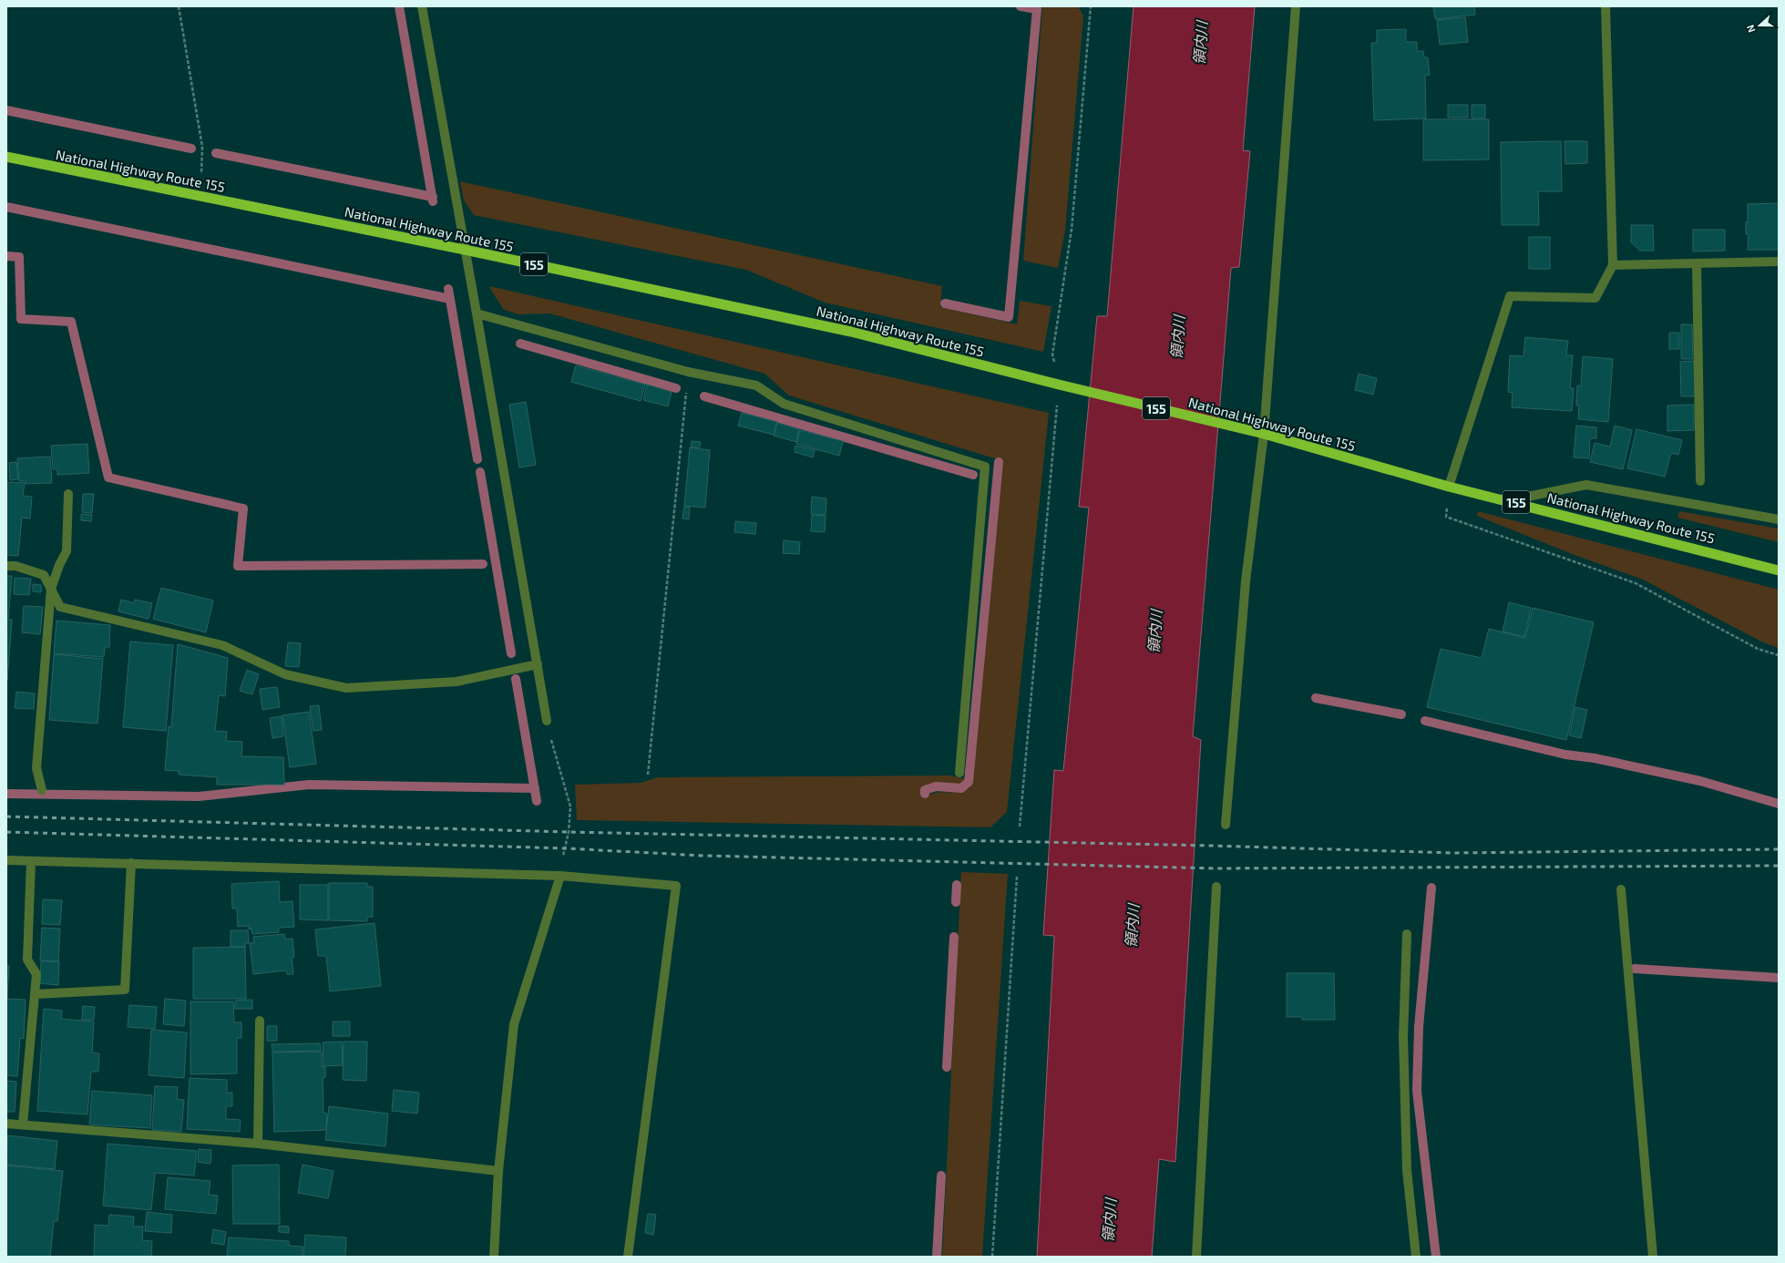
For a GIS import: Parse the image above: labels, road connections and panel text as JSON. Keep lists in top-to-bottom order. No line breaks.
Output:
{"streets":{"highway":["National Highway Route 155","155"]},"water":["領内川"],"north":"left"}
